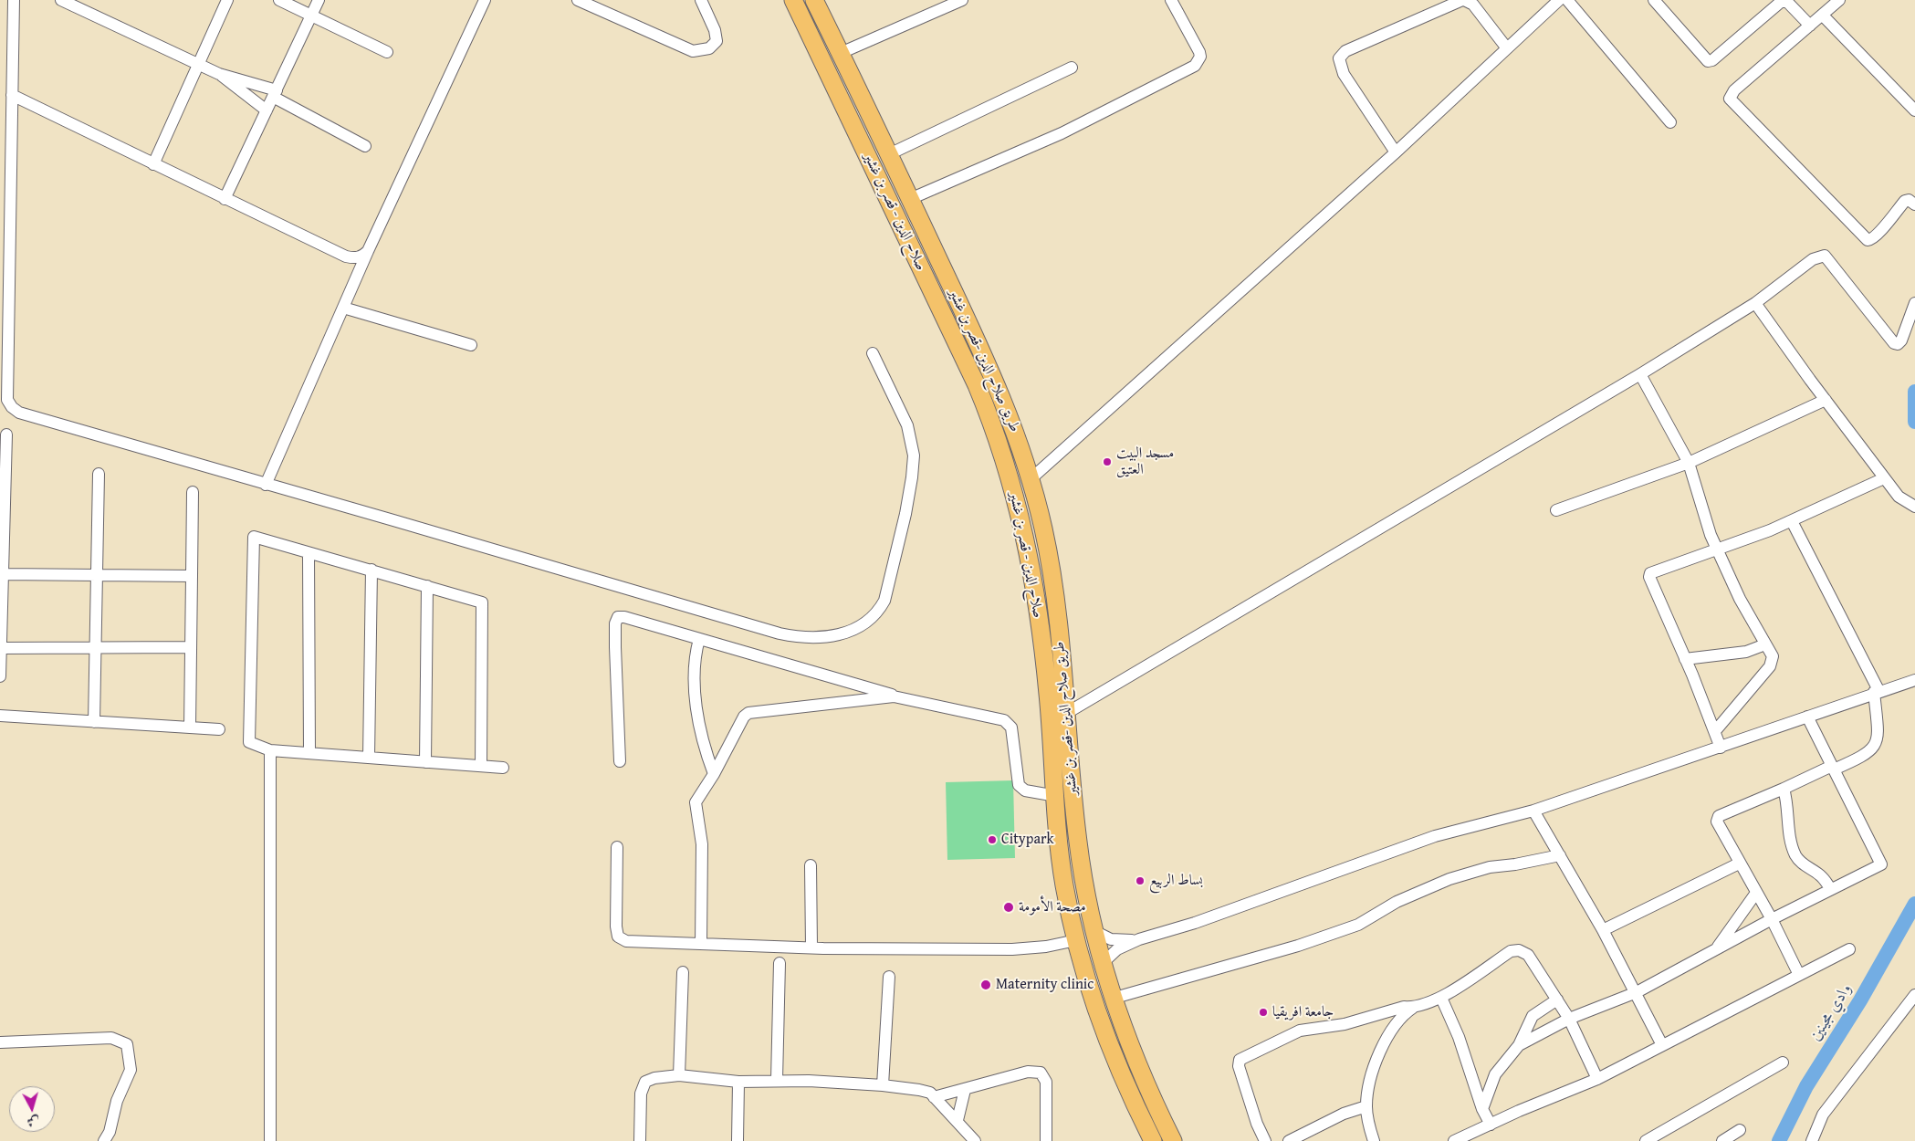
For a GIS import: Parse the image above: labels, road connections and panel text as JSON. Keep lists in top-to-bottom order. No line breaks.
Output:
{"streets":{"highway":["صلاح الدين - قصر بن غشير","طريق صلاح الدين -قصر بن غشير"]},"water":["وادي مجينين"],"places":["مسجد البيت العتيق","Citypark","بساط الربيع","مصحة الأمومة","Maternity clinic","جامعة افريقيا"],"north":"bottom"}
